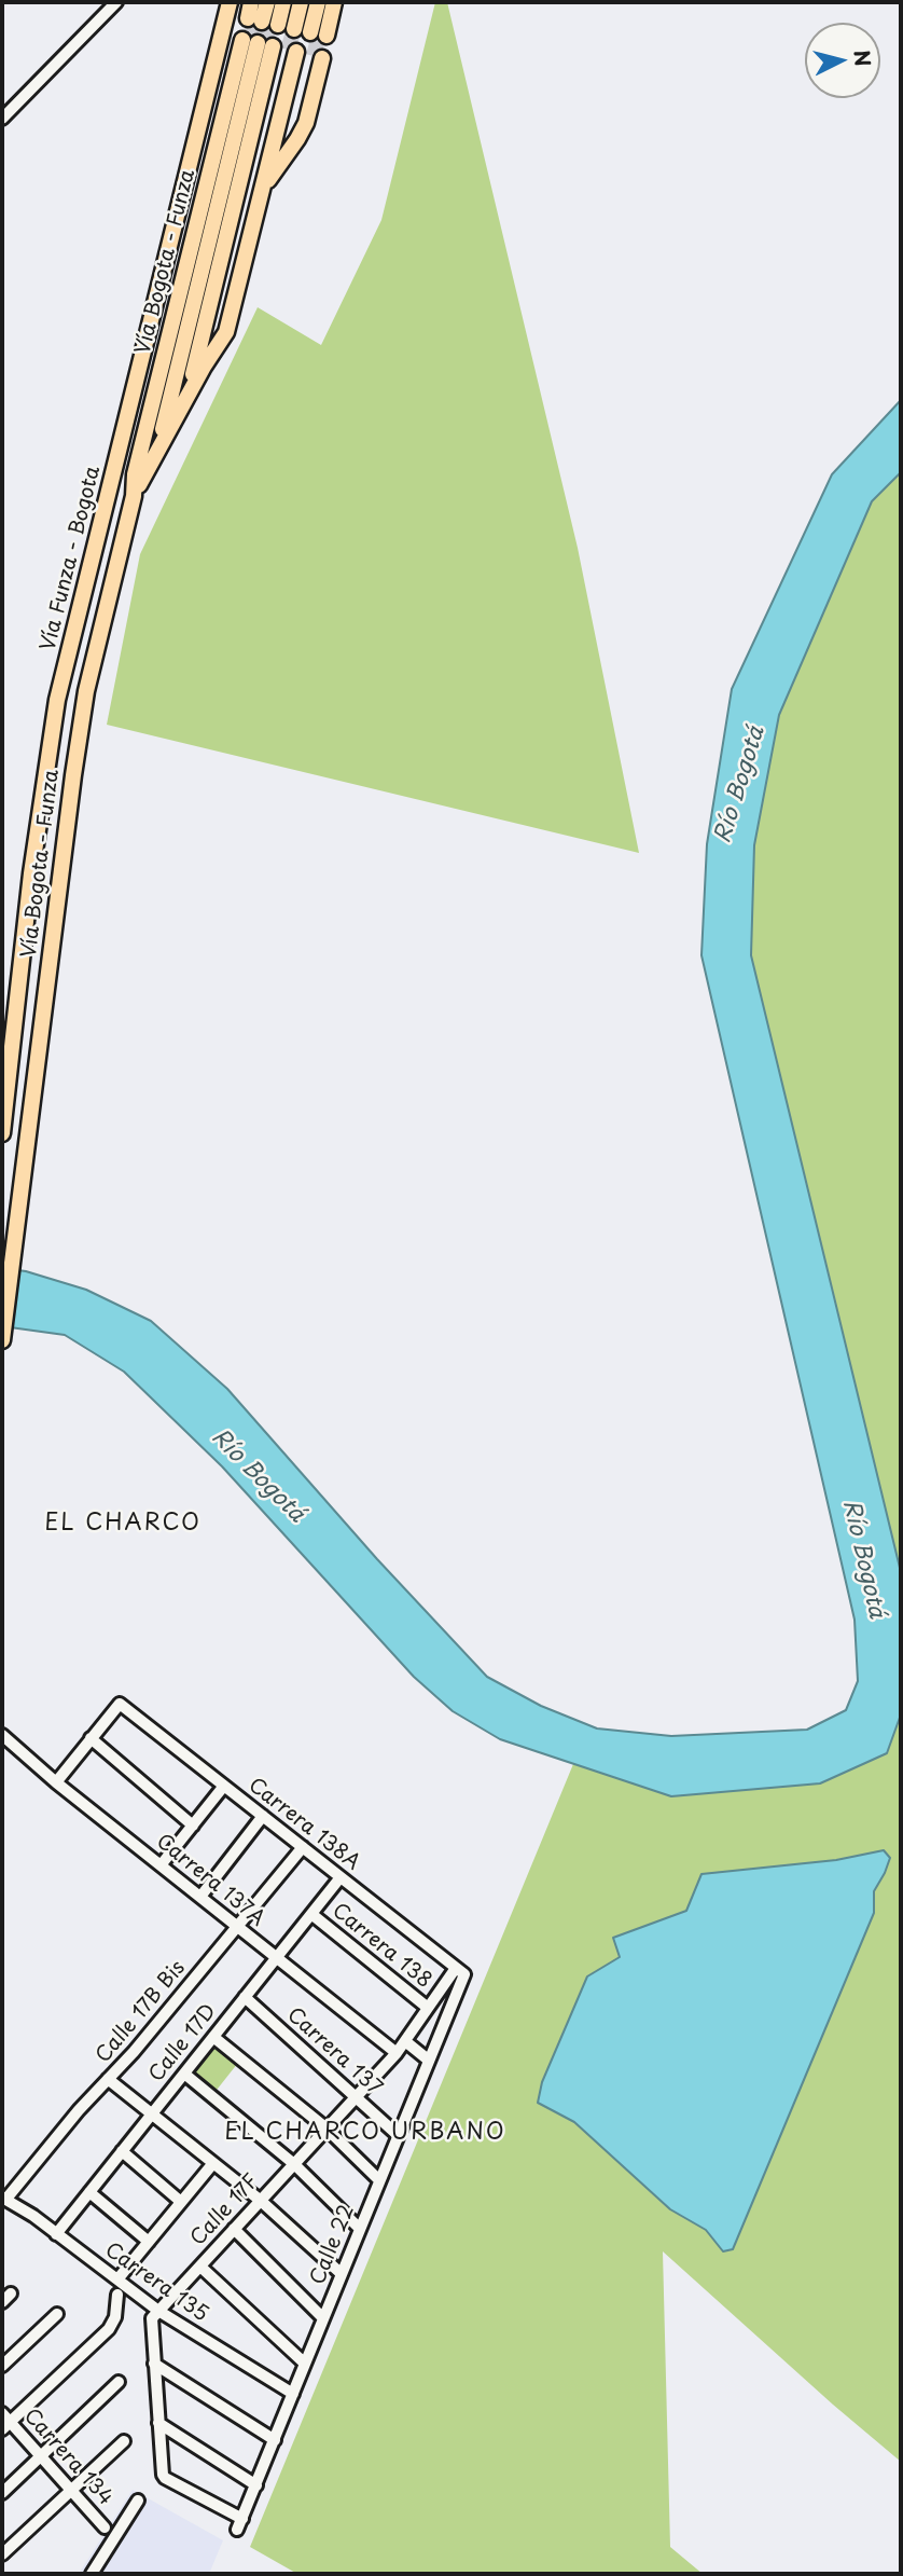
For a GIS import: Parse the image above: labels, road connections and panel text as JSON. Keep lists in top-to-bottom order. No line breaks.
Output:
{"streets":{"main road":["Vía Bogota - Funza","Vía Funza - Bogota"],"street":["Carrera 138A","Carrera 137A","Carrera 138","Calle 17B Bis","Calle 17D","Carrera 137","Calle 17F","Calle 22","Carrera 135","Carrera 134"]},"crossings":[["Carrera 138A","Calle 17B Bis"],["Carrera 138A","Calle 17D"],["Carrera 138A","Calle 17F"],["Carrera 138A","Calle 22"],["Carrera 137A","Calle 17B Bis"],["Carrera 137A","Calle 17D"],["Carrera 137A","Calle 17F"],["Carrera 138","Calle 17D"],["Carrera 138","Calle 17F"],["Calle 17B Bis","Carrera 135"],["Calle 17D","Carrera 137"],["Calle 17D","Carrera 135"],["Carrera 137","Calle 17F"],["Carrera 137","Calle 22"],["Calle 17F","Calle 22"],["Calle 17F","Carrera 135"],["Calle 22","Carrera 135"]],"districts":["EL CHARCO","EL CHARCO URBANO"],"water":["Río Bogotá"],"north":"right"}
